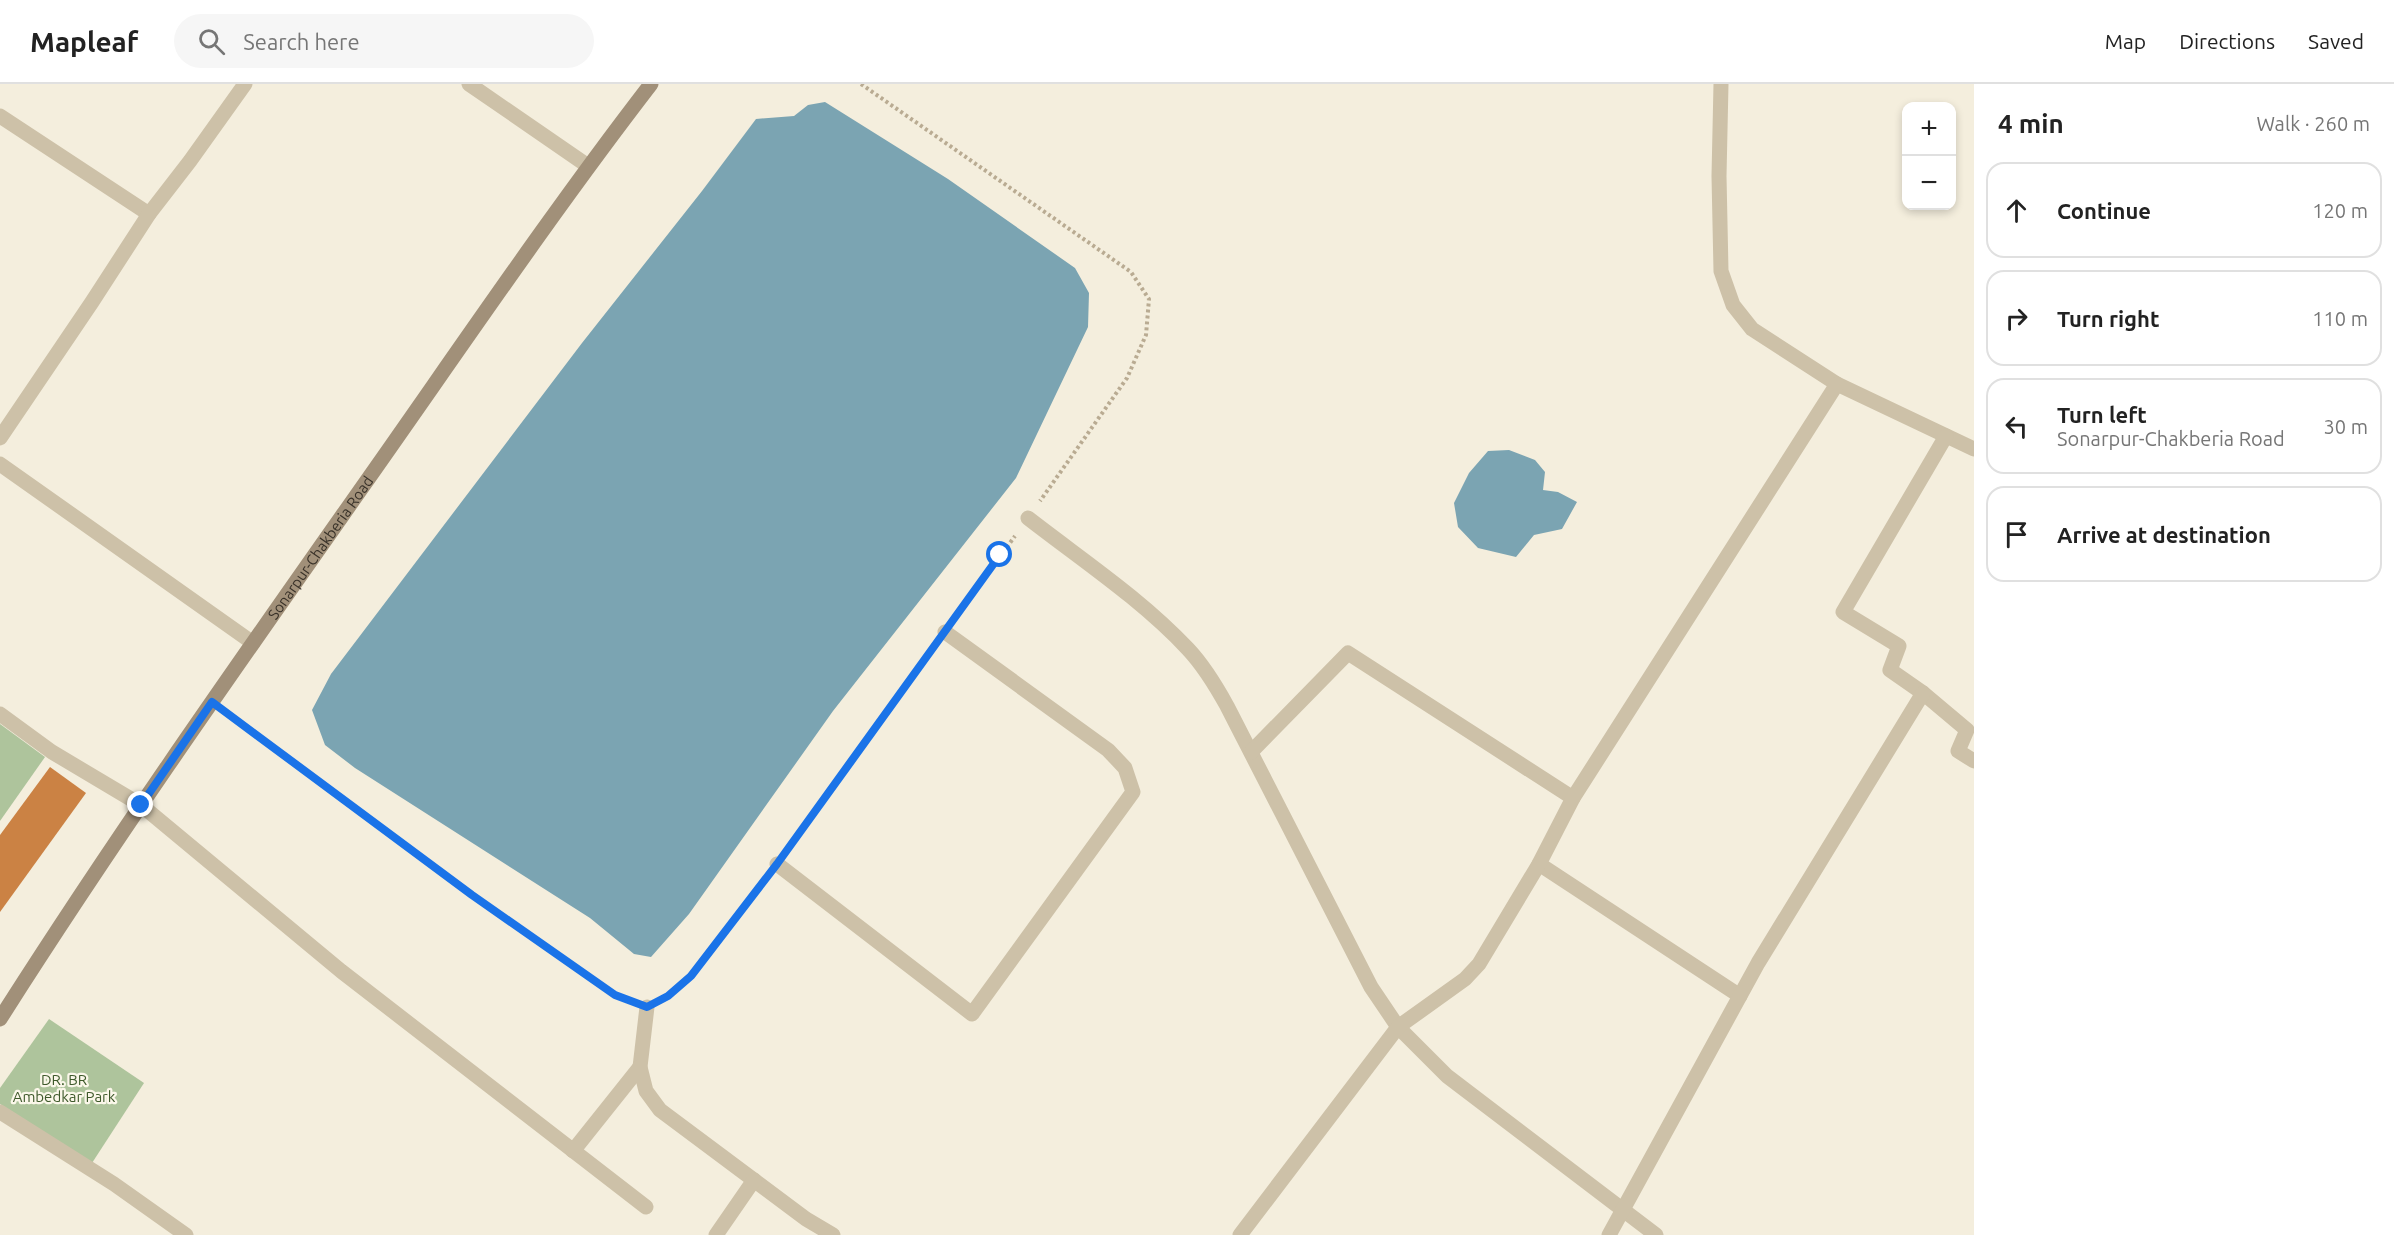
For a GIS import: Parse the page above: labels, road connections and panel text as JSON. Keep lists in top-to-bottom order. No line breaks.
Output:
{"streets":{"main road":["Sonarpur-Chakberia Road"]},"parks":["DR. BR Ambedkar Park"],"page":{"header":"Mapleaf","search":"Search here","nav":["Map","Directions","Saved"],"heading":["4 min","Walk · 260 m"],"map_buttons":["+","−"],"list":[["Continue","120 m"],["Turn right","110 m"],["Turn left","Sonarpur-Chakberia Road","30 m"],"Arrive at destination"]}}
